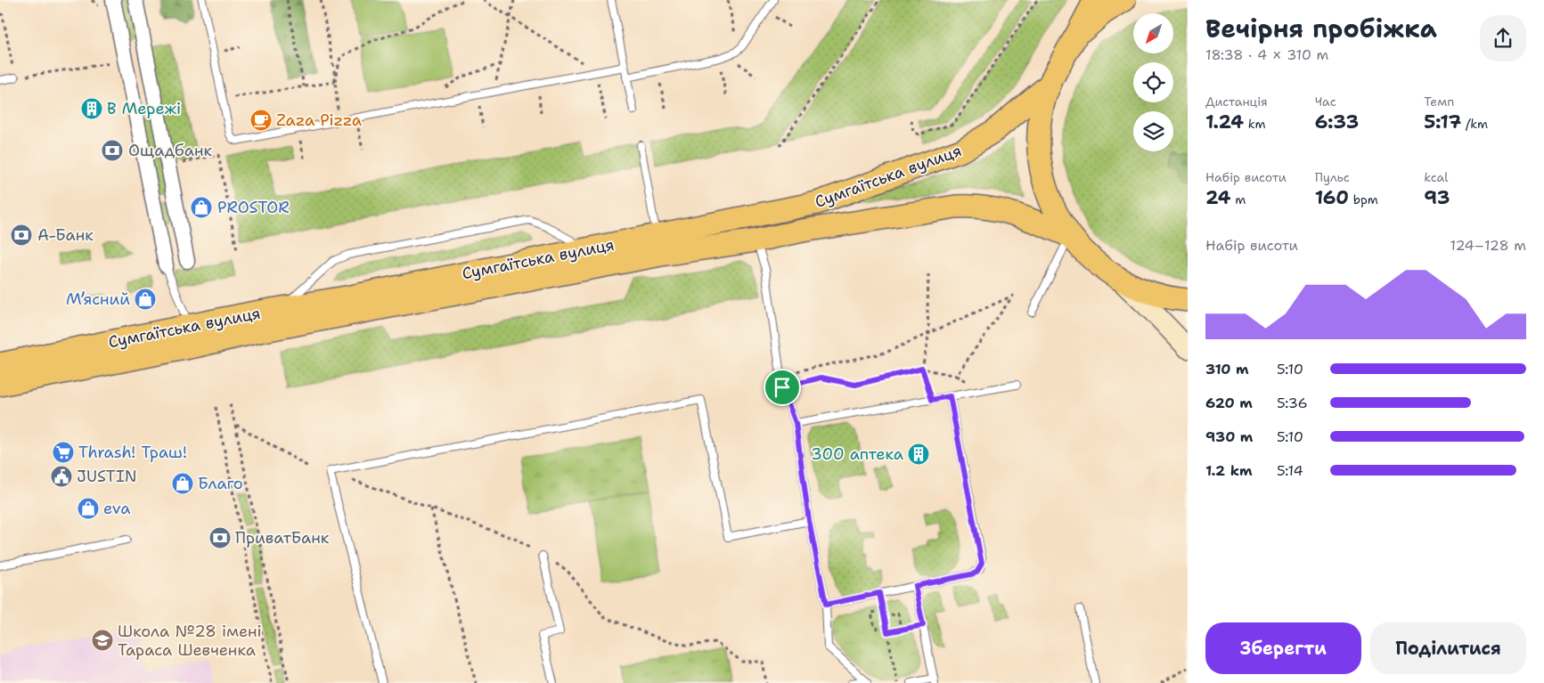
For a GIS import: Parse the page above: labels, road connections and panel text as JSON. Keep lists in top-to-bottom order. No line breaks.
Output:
{"streets":{"main road":["Сумгаїтська вулиця"]},"places":{"building":["В Мережі","300 аптека"],"cafe":["Zaza Pizza"],"bank":["Ощадбанк","А-Банк","ПриватБанк"],"shop":["PROSTOR","М’ясний","Благо","eva"],"supermarket":["Thrash! Траш!"],"public building":["JUSTIN"],"school or university":["Школа №28 імені Тараса Шевченка"]},"north":"bottom left","page":{"heading":["Вечірня пробіжка","18:38 · 4 × 310 m"],"stats":[["Дистанція","1.24 km"],["Час","6:33"],["Темп","5:17 /km"],["Набір висоти","24 m"],["Пульс","160 bpm"],["kcal","93"]],"chart":["Набір висоти","124–128 m"],"list":[{"name":"310 m","note":"5:10"},{"name":"620 m","note":"5:36"},{"name":"930 m","note":"5:10"},{"name":"1.2 km","note":"5:14"}],"buttons":["Зберегти","Поділитися"]}}
